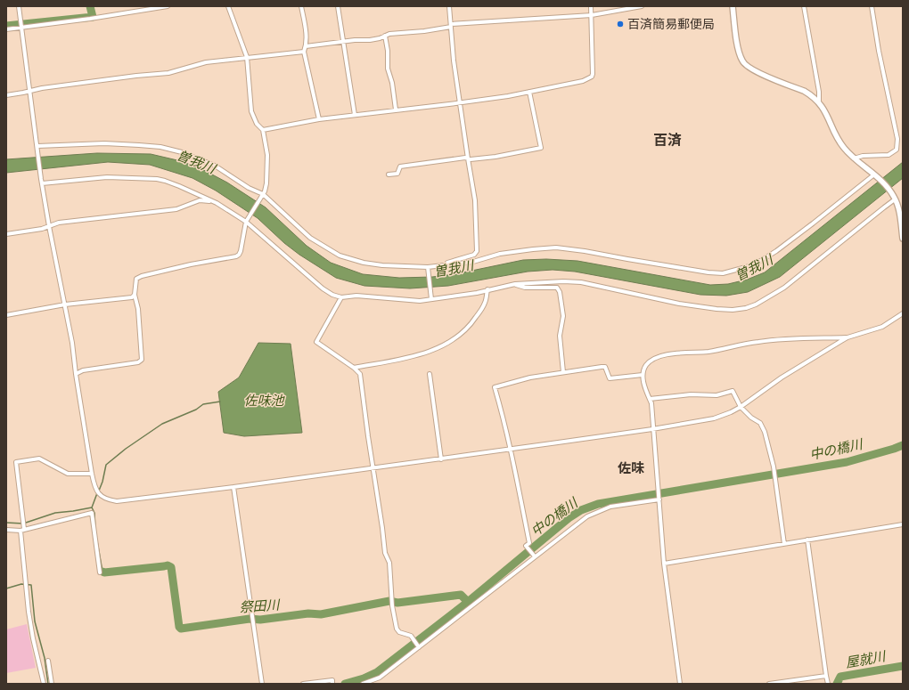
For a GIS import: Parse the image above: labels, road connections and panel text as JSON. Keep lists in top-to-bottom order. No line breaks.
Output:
{"districts":["百済","佐味"],"water":["曽我川","佐味池","中の橋川","祭田川","屋就川"],"places":["百済簡易郵便局"]}
